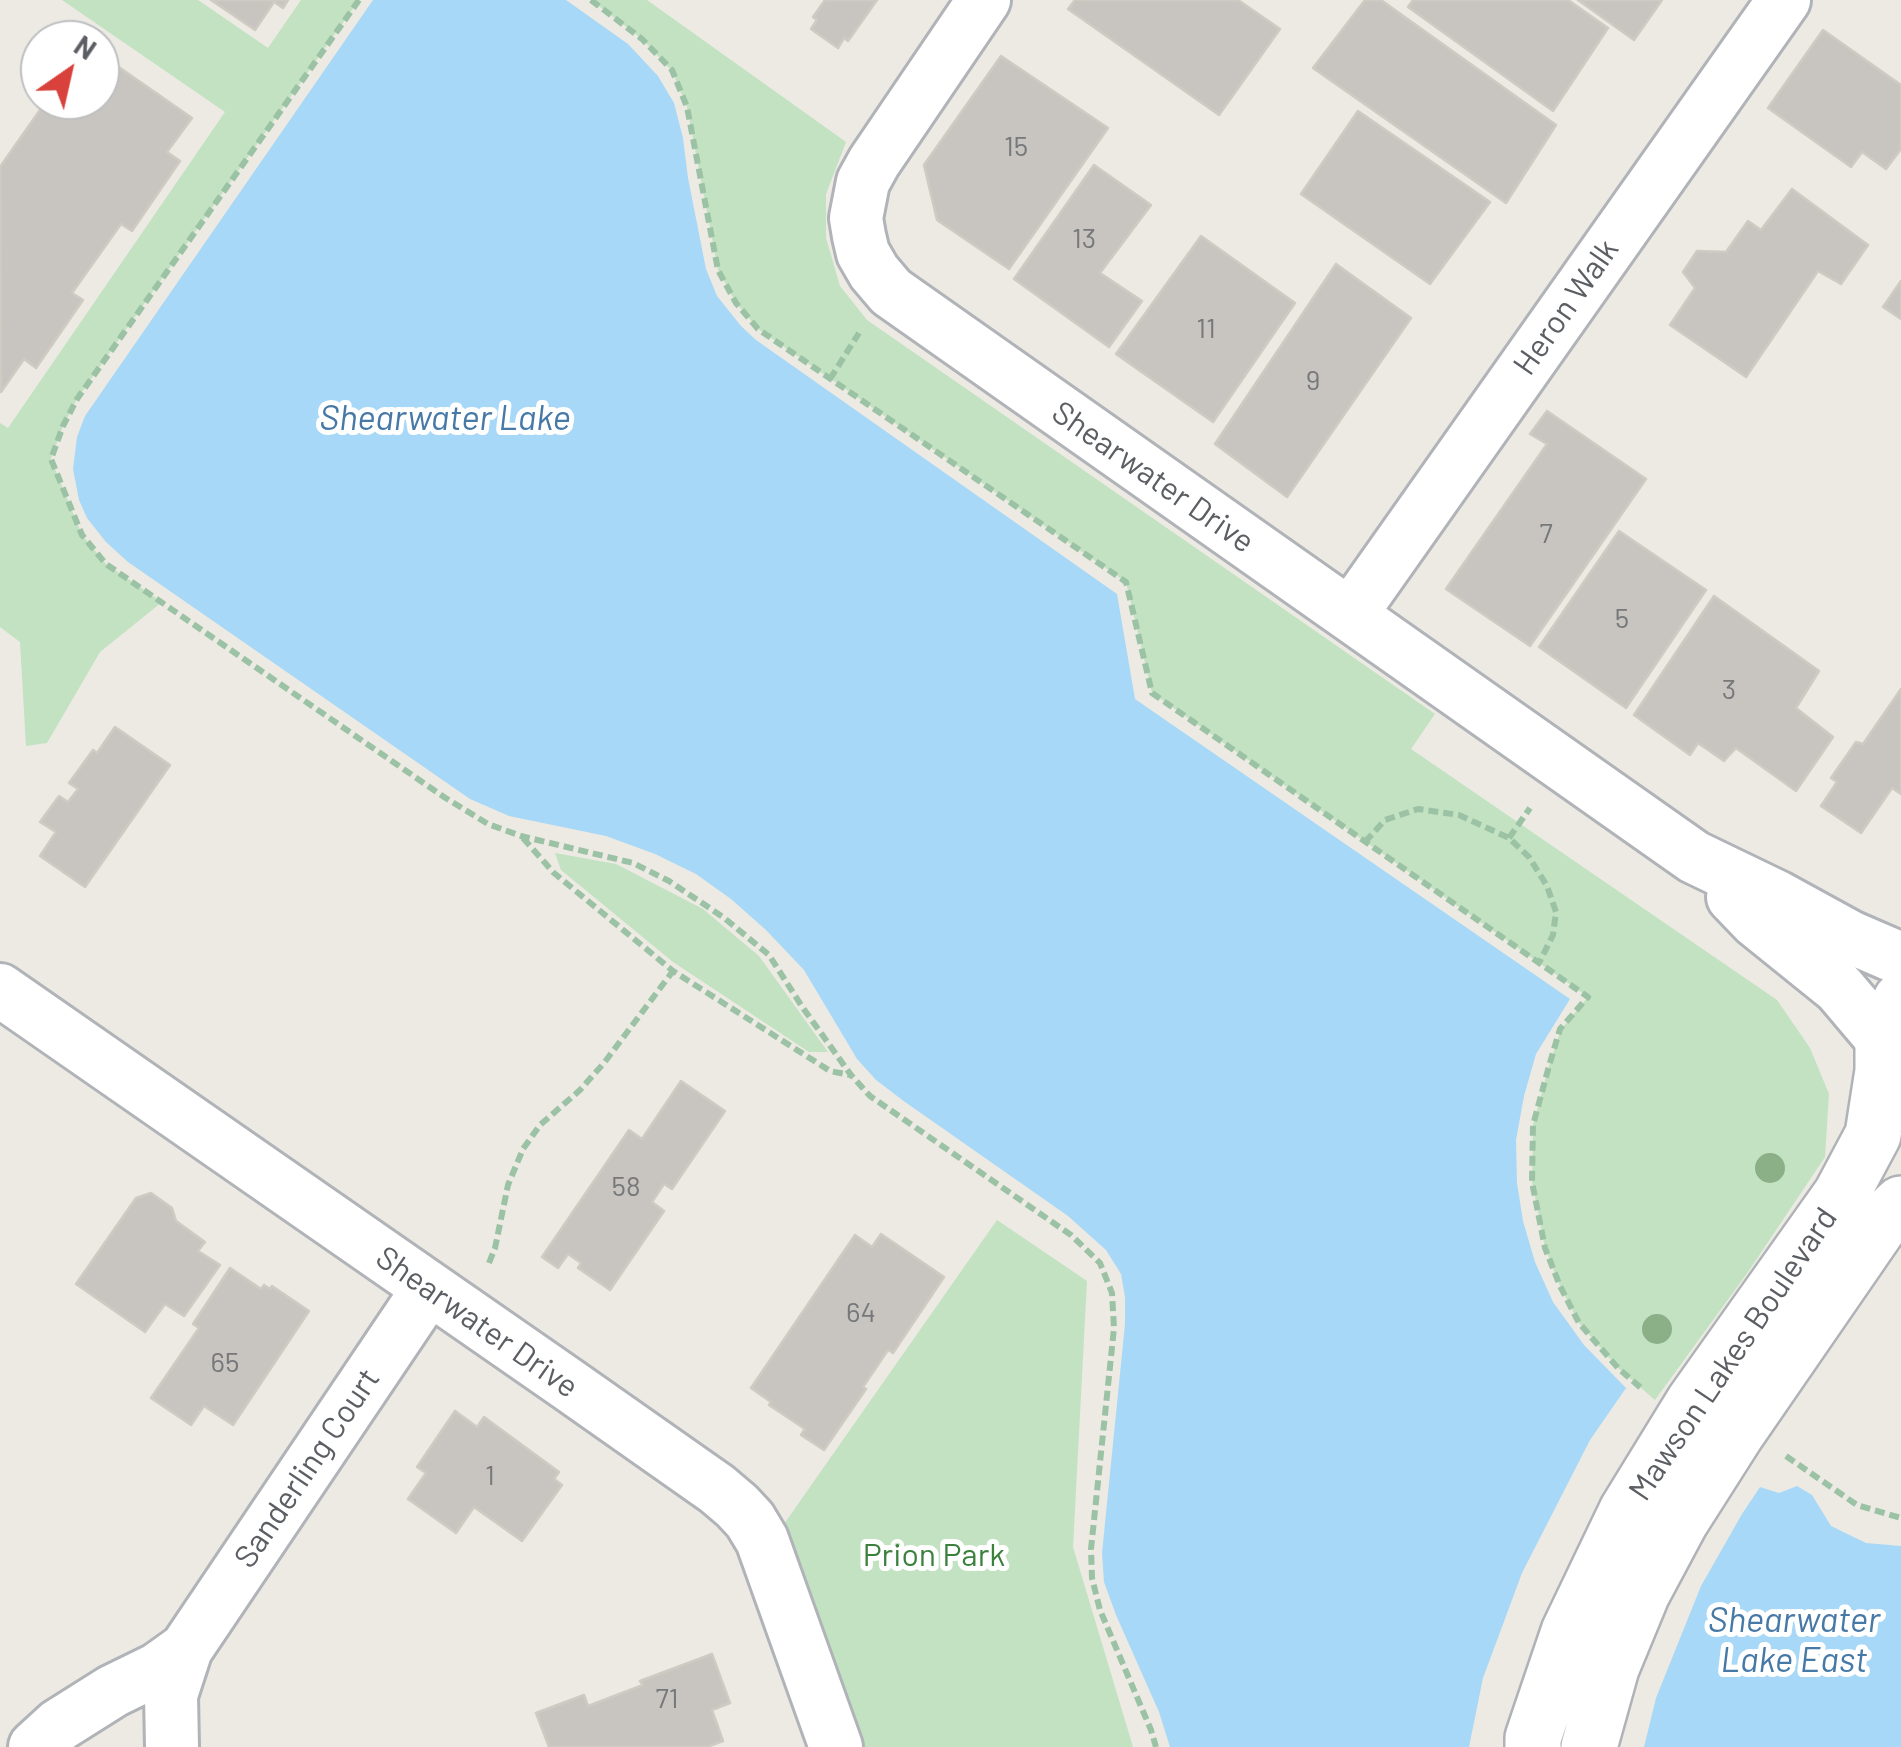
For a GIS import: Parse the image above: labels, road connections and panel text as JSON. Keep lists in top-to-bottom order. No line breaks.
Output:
{"streets":{"street":["Heron Walk","Shearwater Drive","Mawson Lakes Boulevard","Sanderling Court"]},"crossings":[["Heron Walk","Shearwater Drive"],["Shearwater Drive","Mawson Lakes Boulevard"],["Shearwater Drive","Sanderling Court"]],"water":["Shearwater Lake","Shearwater Lake East"],"parks":["Prion Park"],"house_numbers":["15","13","11","9","7","5","3","58","64","65","1","71"],"north":"top right"}
